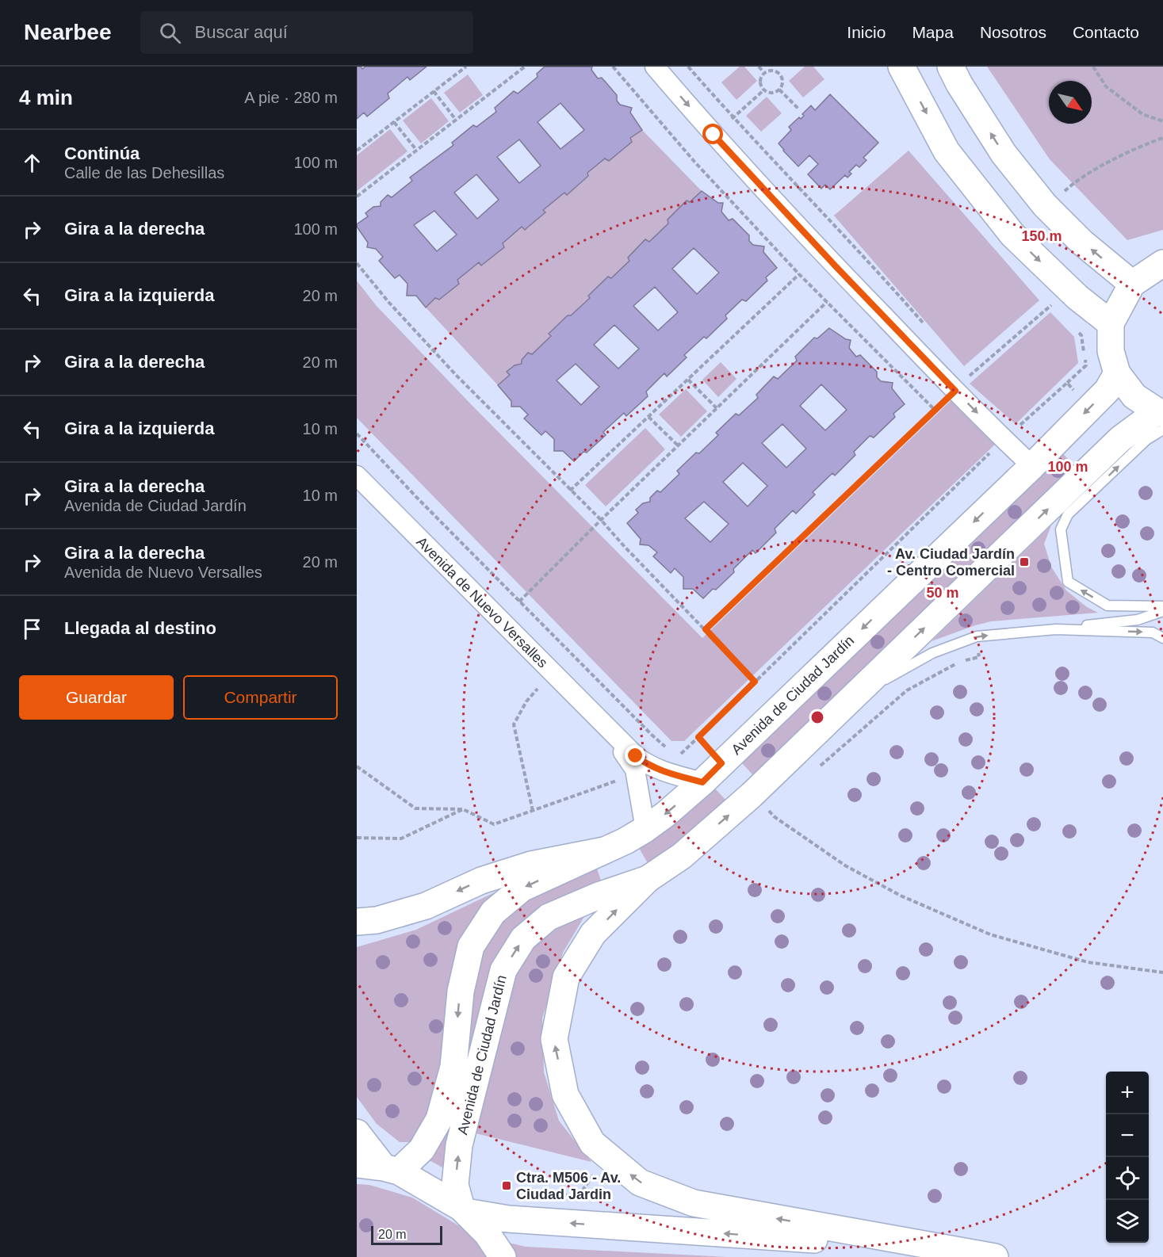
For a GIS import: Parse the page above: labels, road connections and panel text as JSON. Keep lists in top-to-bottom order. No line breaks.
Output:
{"streets":{"main road":["Avenida de Ciudad Jardín"],"street":["Avenida de Nuevo Versalles"]},"crossings":[["Avenida de Nuevo Versalles","Avenida de Ciudad Jardín"]],"places":{"transit":["Av. Ciudad Jardín - Centro Comercial","Ctra. M506 - Av. Ciudad Jardin"]},"scale_bar":"20 m","north":"bottom right","page":{"header":"Nearbee","search":"Buscar aquí","nav":["Inicio","Mapa","Nosotros","Contacto"],"heading":["4 min","A pie · 280 m"],"list":[["Continúa","Calle de las Dehesillas","100 m"],["Gira a la derecha","100 m"],["Gira a la izquierda","20 m"],["Gira a la derecha","20 m"],["Gira a la izquierda","10 m"],["Gira a la derecha","Avenida de Ciudad Jardín","10 m"],["Gira a la derecha","Avenida de Nuevo Versalles","20 m"],"Llegada al destino"],"buttons":["Guardar","Compartir"],"map_buttons":["+","−"],"scale":"20 m"},"rings":["150 m","100 m","50 m"]}
